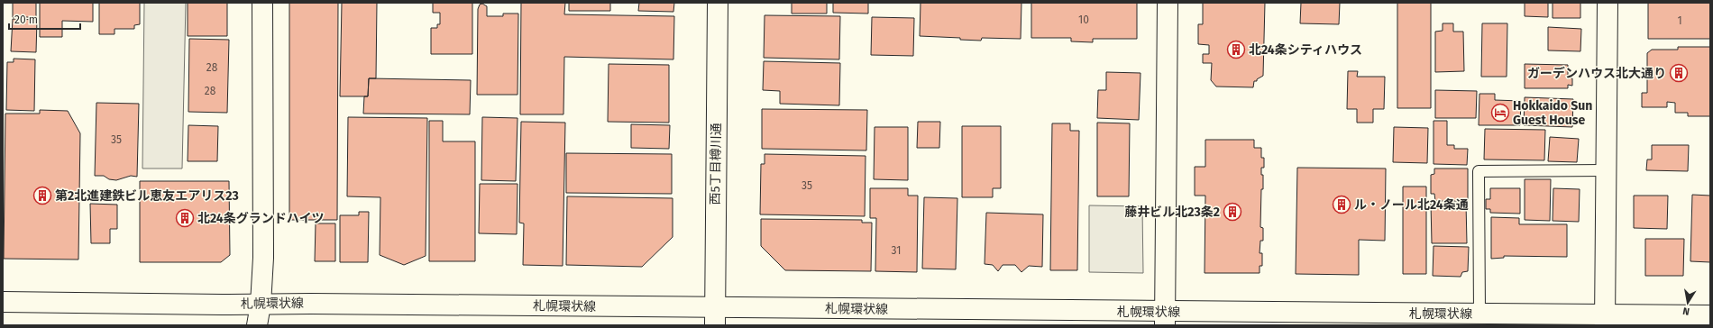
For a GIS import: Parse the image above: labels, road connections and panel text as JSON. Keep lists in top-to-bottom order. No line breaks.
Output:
{"streets":{"main road":["西5丁目樽川通","札幌環状線"]},"crossings":[["西5丁目樽川通","札幌環状線"]],"places":{"building":["北24条シティハウス","ガーデンハウス北大通り","第2北進建鉄ビル恵友エアリス23","ル・ノール北24条通","藤井ビル北23条2","北24条グランドハイツ"],"hotel":["Hokkaido Sun Guest House"]},"house_numbers":["10","1","28","28","35","35","31"],"scale_bar":"20 m","north":"bottom"}
